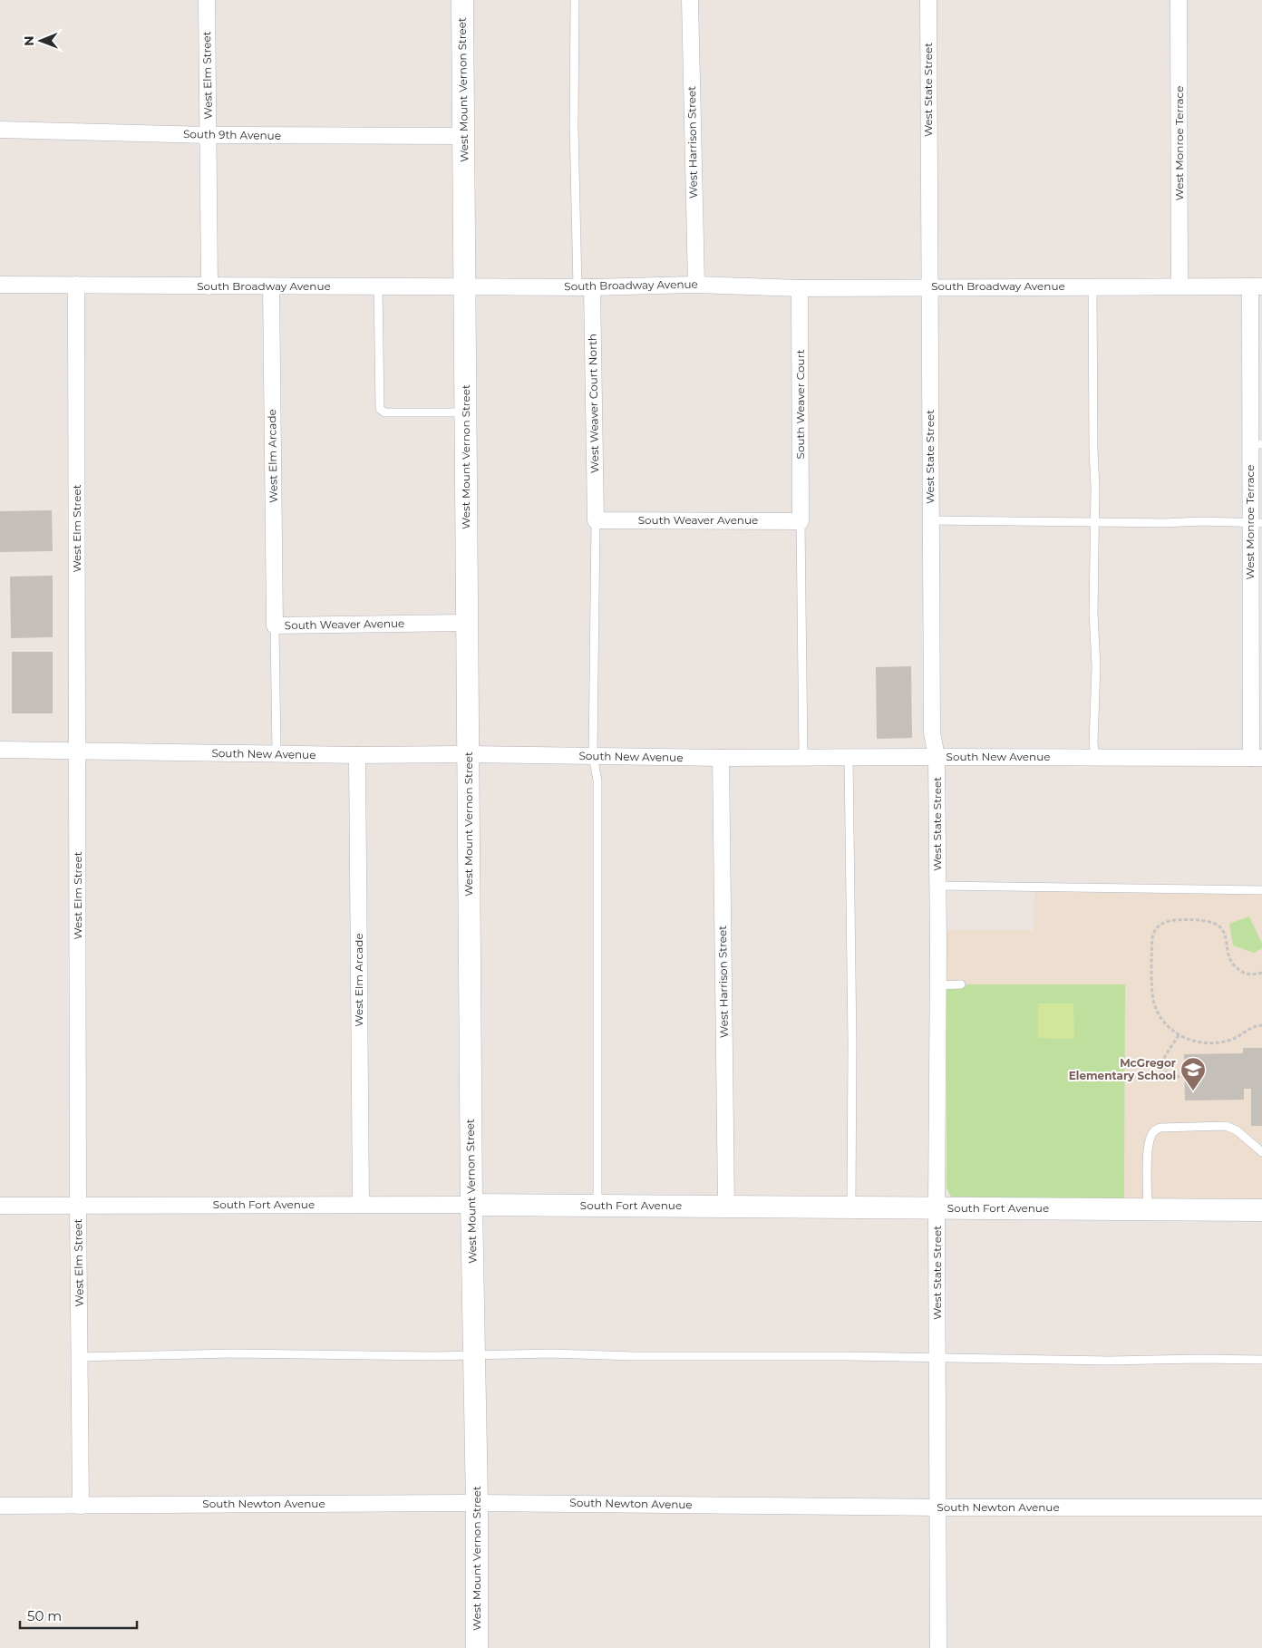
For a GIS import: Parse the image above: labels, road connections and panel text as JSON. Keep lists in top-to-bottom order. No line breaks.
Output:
{"streets":{"street":["West Elm Street","West Mount Vernon Street","West State Street","South 9th Avenue","West Harrison Street","West Monroe Terrace","South Broadway Avenue","West Weaver Court North","South Weaver Court","West Elm Arcade","South Weaver Avenue","South New Avenue","South Fort Avenue","South Newton Avenue"]},"crossings":[["West Elm Street","South 9th Avenue"],["West Elm Street","South Broadway Avenue"],["West Elm Street","South New Avenue"],["West Elm Street","South Fort Avenue"],["West Elm Street","South Newton Avenue"],["West Mount Vernon Street","South 9th Avenue"],["West Mount Vernon Street","South Broadway Avenue"],["West Mount Vernon Street","South Weaver Avenue"],["West Mount Vernon Street","South New Avenue"],["West Mount Vernon Street","South Fort Avenue"],["West Mount Vernon Street","South Newton Avenue"],["West State Street","South Broadway Avenue"],["West State Street","South New Avenue"],["West State Street","South Fort Avenue"],["West State Street","South Newton Avenue"],["West Harrison Street","South Broadway Avenue"],["West Harrison Street","South New Avenue"],["West Harrison Street","South Fort Avenue"],["West Monroe Terrace","South Broadway Avenue"],["West Monroe Terrace","South New Avenue"],["South Broadway Avenue","West Weaver Court North"],["South Broadway Avenue","South Weaver Court"],["South Broadway Avenue","West Elm Arcade"],["West Weaver Court North","South Weaver Avenue"],["South Weaver Court","South Weaver Avenue"],["West Elm Arcade","South Weaver Avenue"],["West Elm Arcade","South New Avenue"],["West Elm Arcade","South Fort Avenue"]],"places":{"school or university":["McGregor Elementary School"]},"scale_bar":"50 m","north":"left"}
